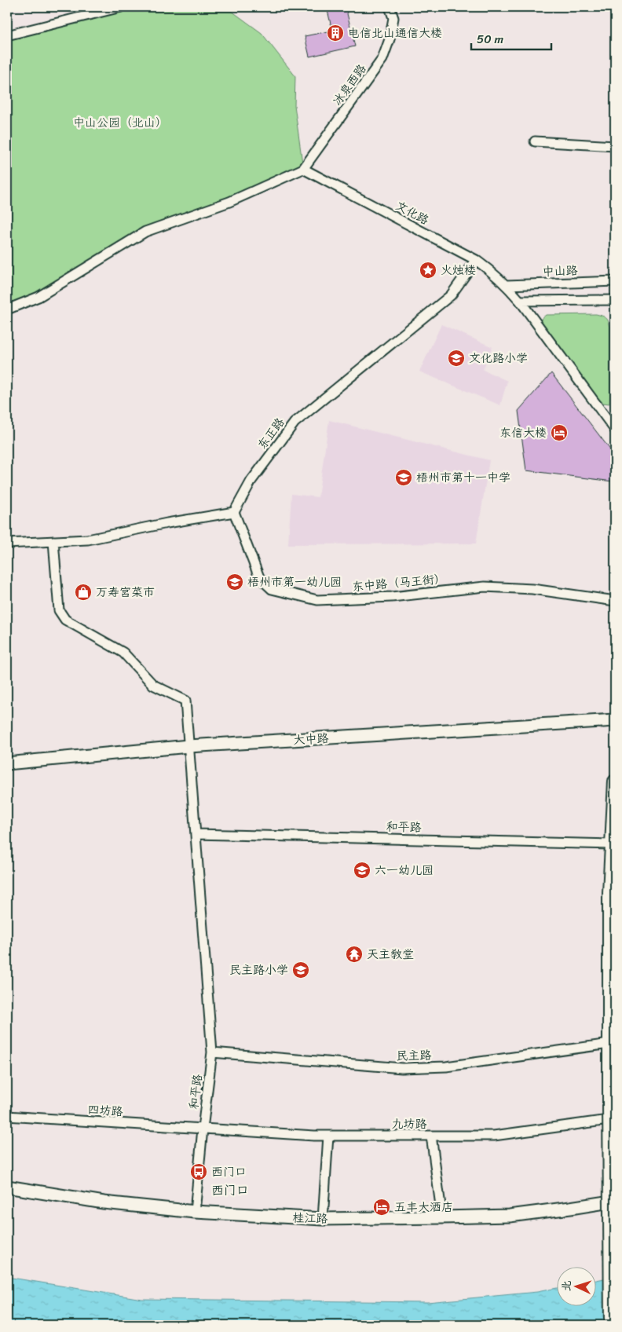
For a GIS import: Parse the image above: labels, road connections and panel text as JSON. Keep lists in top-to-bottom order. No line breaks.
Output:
{"streets":{"street":["冰泉西路","文化路","中山路","东正路","东中路（马王街）","大中路","和平路","民主路","四坊路","九坊路","桂江路"]},"crossings":[["冰泉西路","文化路"],["文化路","中山路"],["文化路","东正路"],["东正路","东中路（马王街）"],["大中路","和平路"],["和平路","民主路"],["和平路","四坊路"],["和平路","九坊路"],["和平路","桂江路"],["四坊路","九坊路"]],"districts":["西门口"],"parks":["中山公园（北山）"],"places":{"building":["电信北山通信大楼"],"place":["火烛楼"],"school or university":["文化路小学","梧州市第十一中学","梧州市第一幼儿园","六一幼儿园","民主路小学"],"hotel":["东信大楼","五丰大酒店"],"shop":["万寿宫菜市"],"temple":["天主教堂"],"bus stop":["西门口"]},"scale_bar":"50 m","north":"left"}
